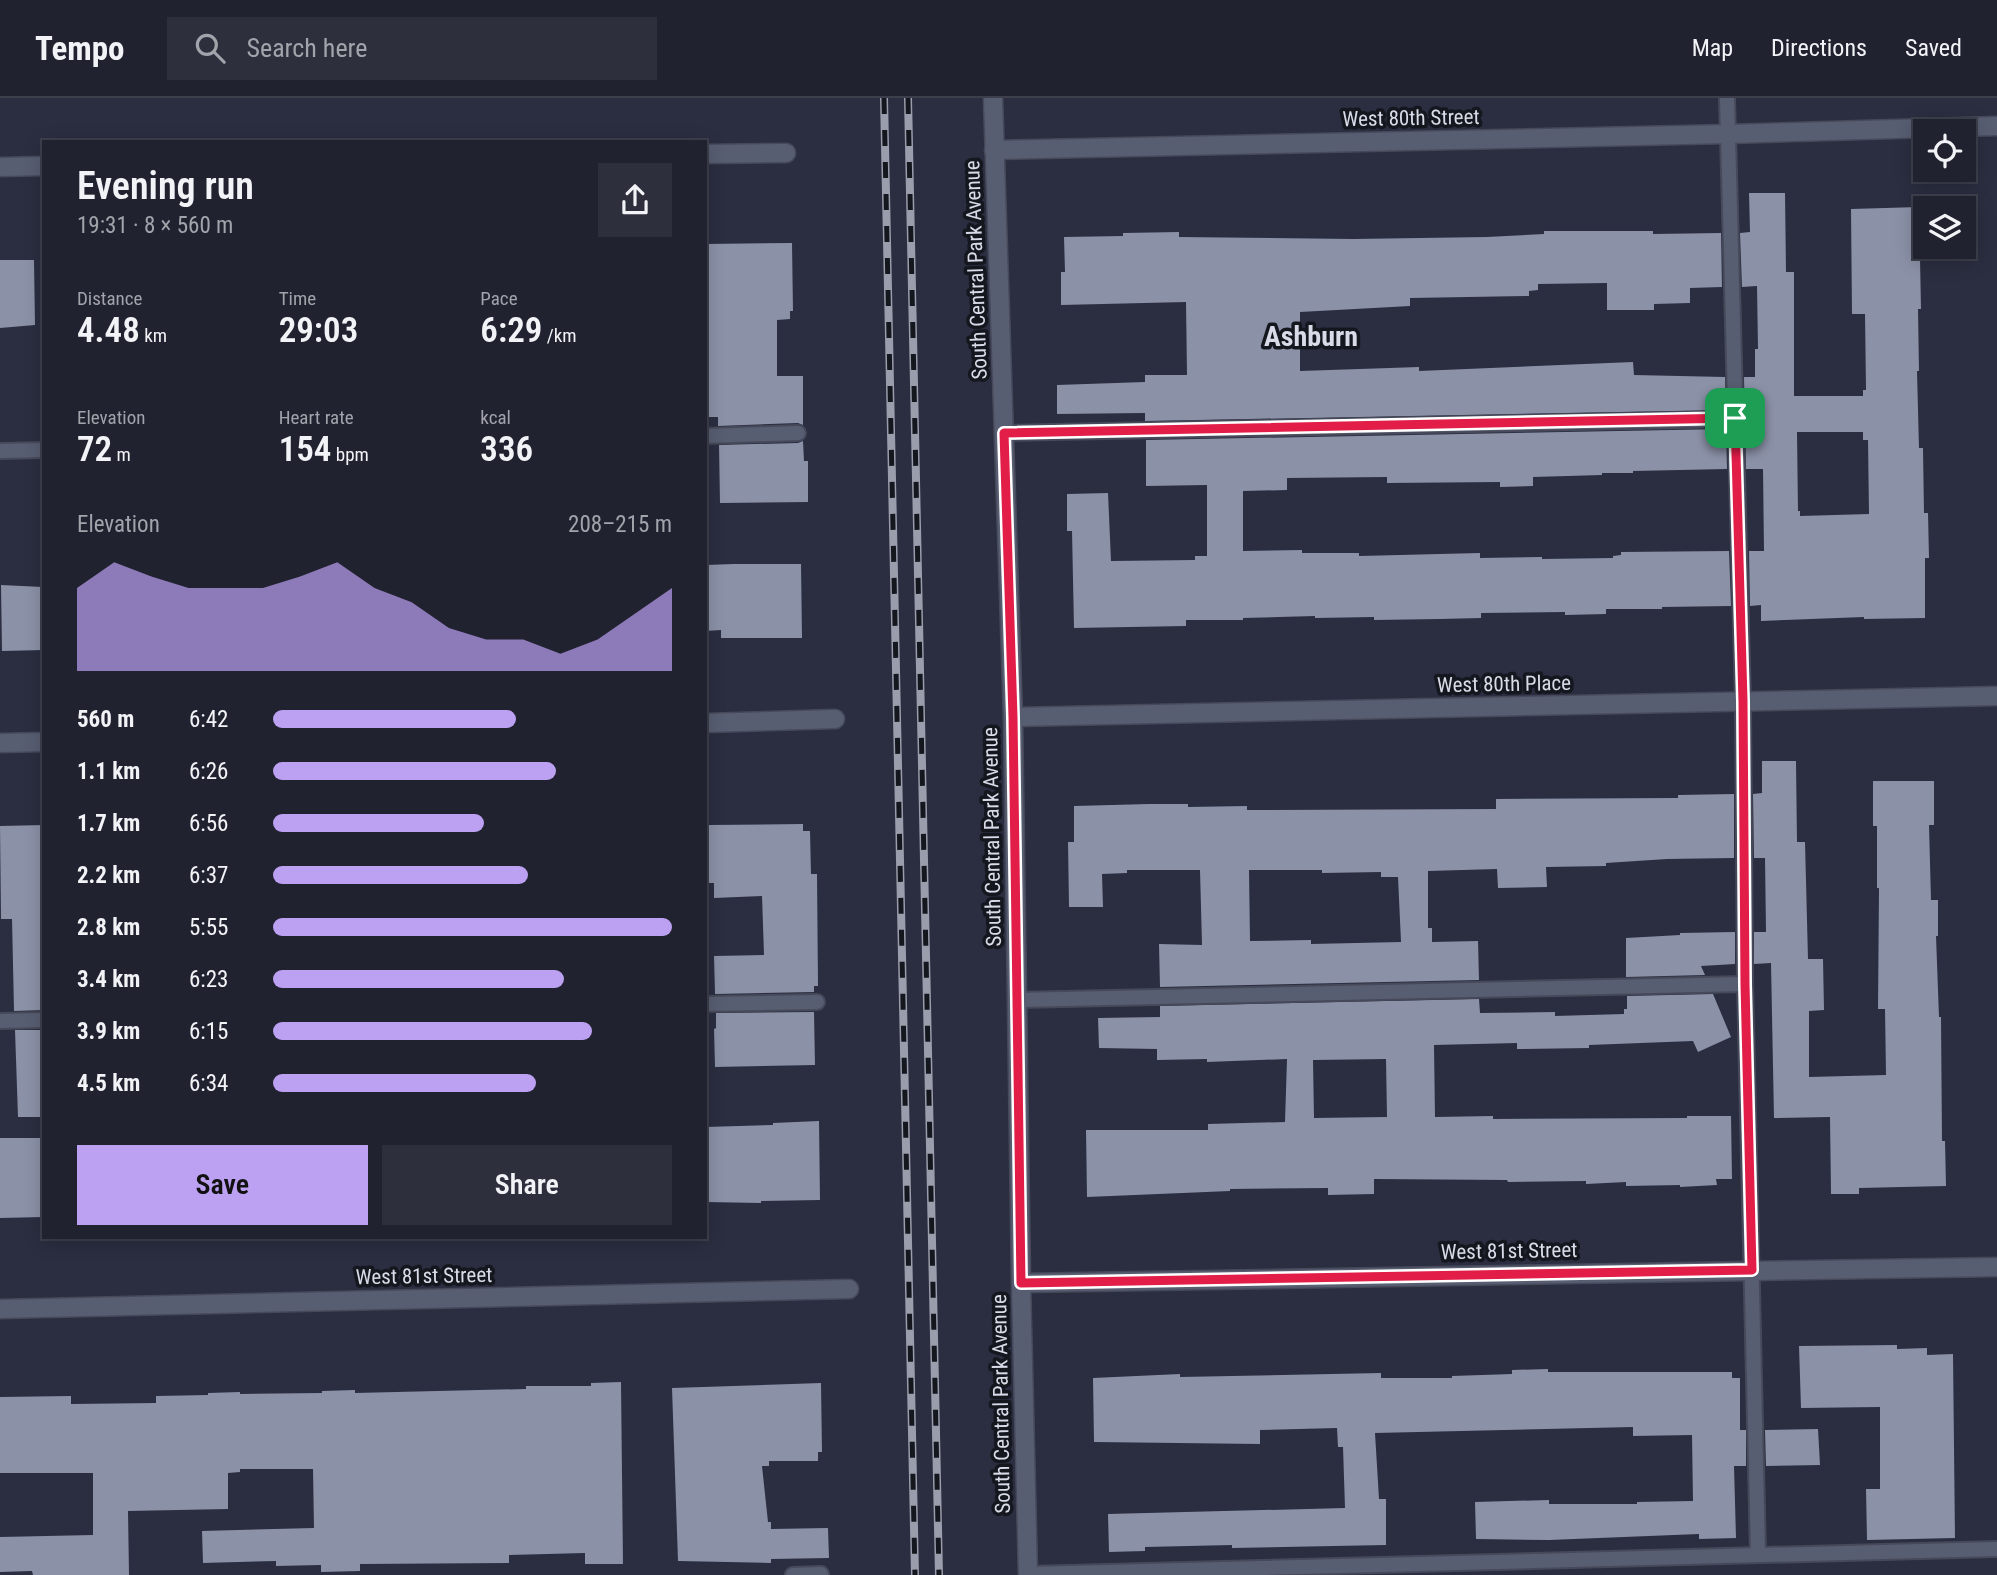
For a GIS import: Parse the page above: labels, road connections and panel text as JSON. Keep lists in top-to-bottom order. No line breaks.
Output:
{"streets":{"street":["West 80th Street","South Central Park Avenue","West 80th Place","West 81st Street"]},"crossings":[["West 80th Street","South Central Park Avenue"],["South Central Park Avenue","West 80th Place"],["South Central Park Avenue","West 81st Street"]],"districts":["Ashburn"],"page":{"header":"Tempo","search":"Search here","nav":["Map","Directions","Saved"],"heading":["Evening run","19:31 · 8 × 560 m"],"stats":[["Distance","4.48 km"],["Time","29:03"],["Pace","6:29 /km"],["Elevation","72 m"],["Heart rate","154 bpm"],["kcal","336"]],"chart":["Elevation","208–215 m"],"list":[{"name":"560 m","note":"6:42"},{"name":"1.1 km","note":"6:26"},{"name":"1.7 km","note":"6:56"},{"name":"2.2 km","note":"6:37"},{"name":"2.8 km","note":"5:55"},{"name":"3.4 km","note":"6:23"},{"name":"3.9 km","note":"6:15"},{"name":"4.5 km","note":"6:34"}],"buttons":["Save","Share"]}}
